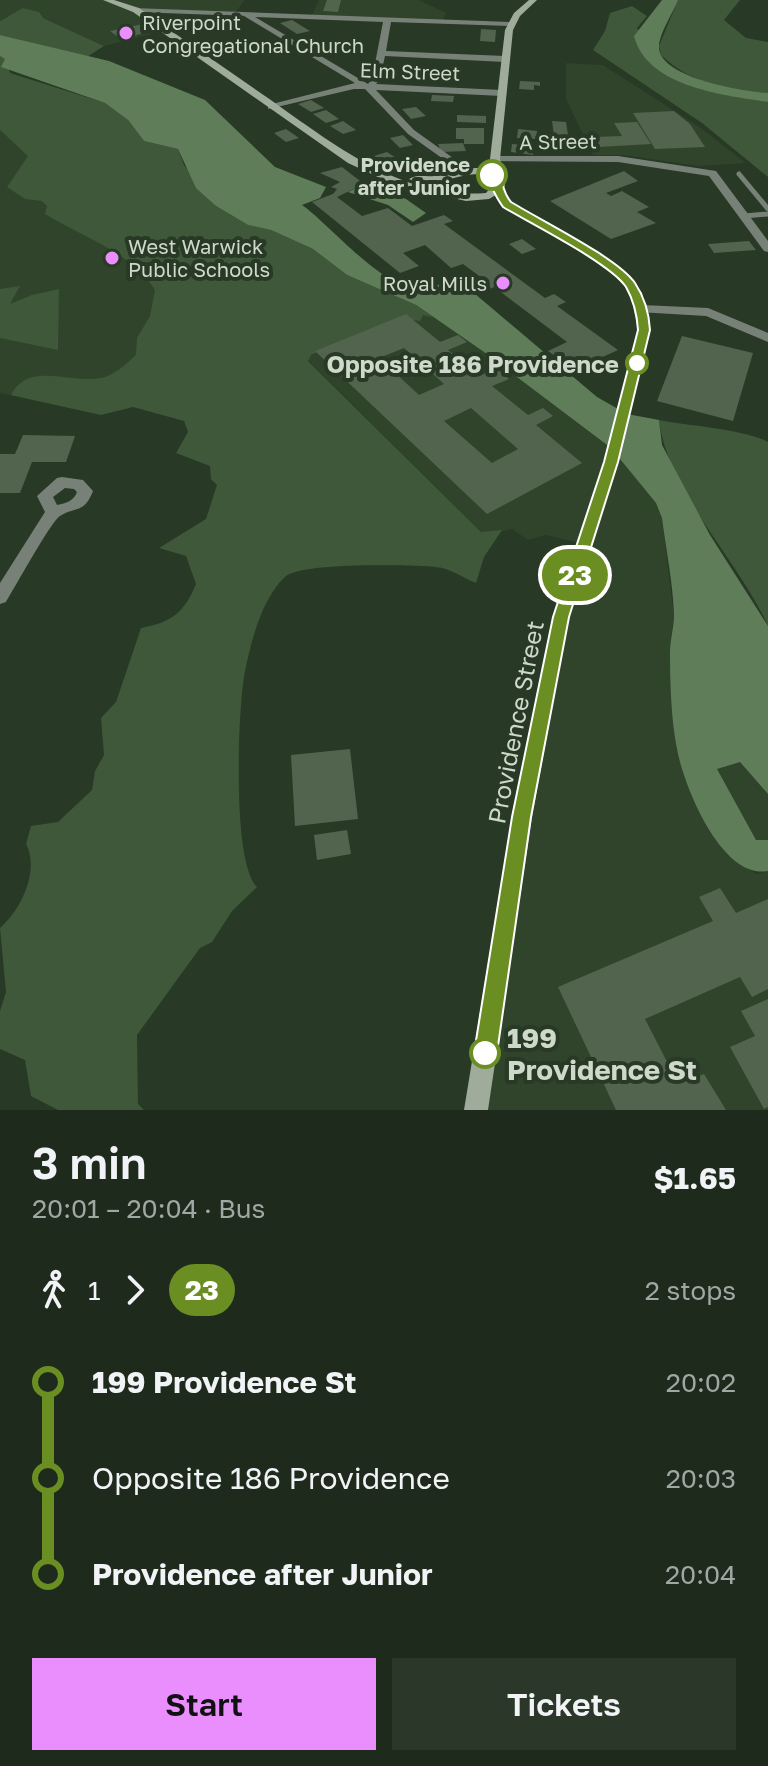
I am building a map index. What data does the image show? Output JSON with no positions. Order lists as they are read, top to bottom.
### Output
{
  "streets": {
    "main road": ["Providence Street"],
    "street": ["Elm Street", "A Street"]
  },
  "places": [
    "Riverpoint Congregational Church",
    "Providence after Junior",
    "West Warwick Public Schools",
    "Royal Mills",
    "Opposite 186 Providence",
    "199 Providence St"
  ],
  "lines": ["bus line 23"],
  "page": {
    "on_map": "23",
    "heading": ["3 min", "20:01 – 20:04 · Bus", "$1.65"],
    "legs": ["1", "23", "2 stops"],
    "list": [
      {
        "name": "199 Providence St",
        "value": "20:02"
      },
      {
        "name": "Opposite 186 Providence",
        "value": "20:03"
      },
      {
        "name": "Providence after Junior",
        "value": "20:04"
      }
    ],
    "buttons": ["Start", "Tickets"]
  }
}
